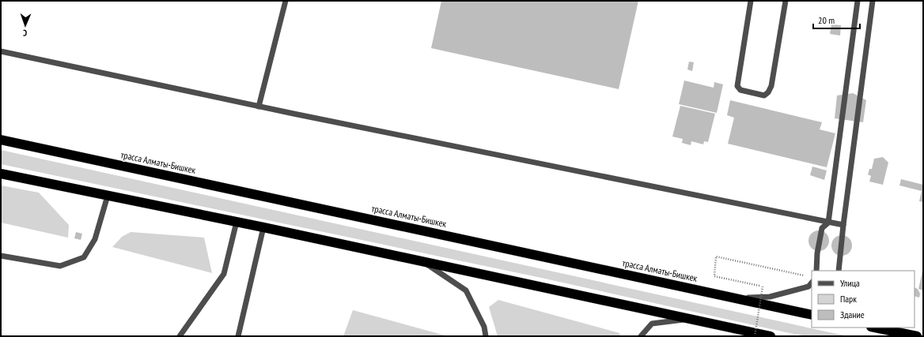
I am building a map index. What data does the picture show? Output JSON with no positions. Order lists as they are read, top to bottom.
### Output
{
  "streets": {
    "highway": ["трасса Алматы-Бишкек"]
  },
  "legend": ["Улица", "Парк", "Здание"],
  "scale_bar": "20 m",
  "north": "bottom"
}
